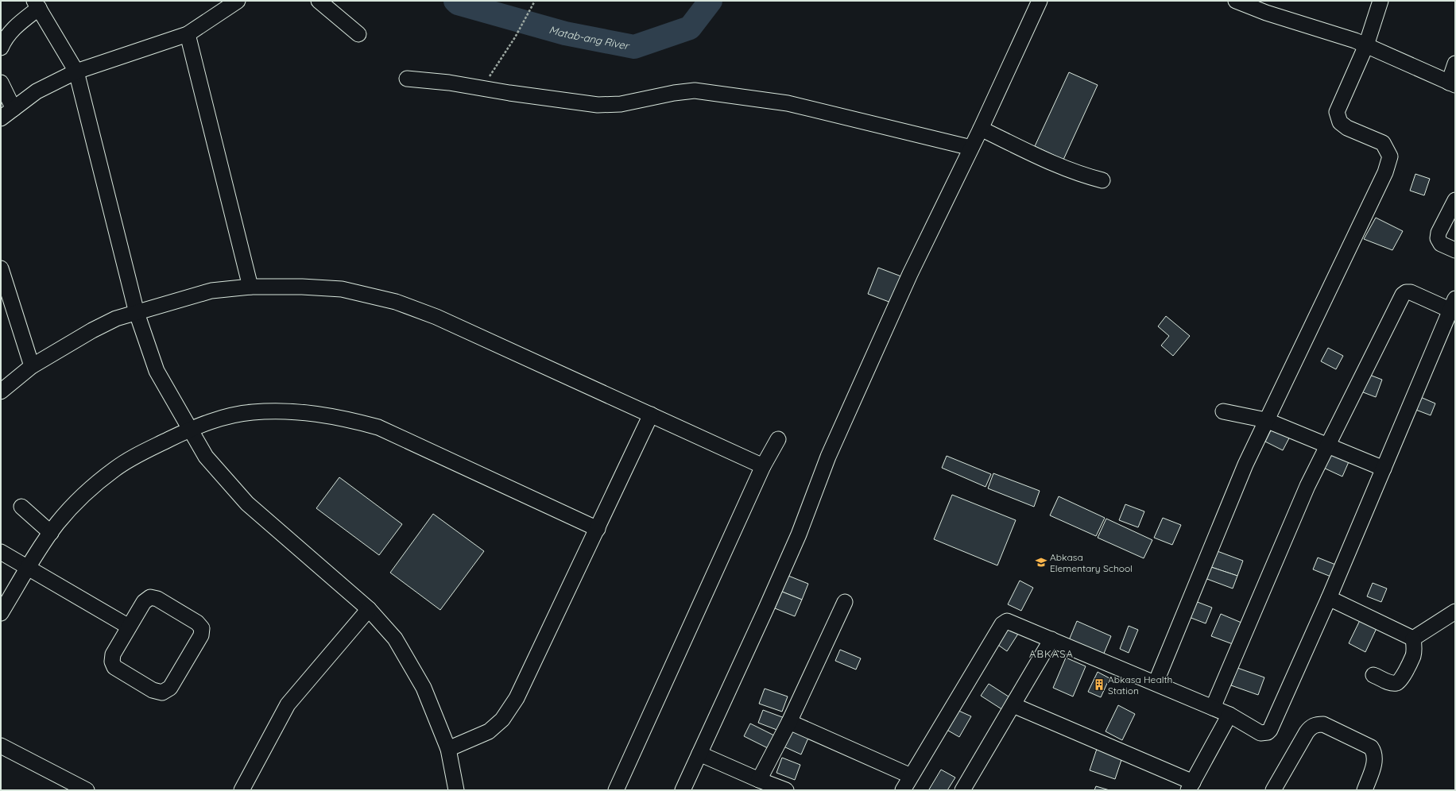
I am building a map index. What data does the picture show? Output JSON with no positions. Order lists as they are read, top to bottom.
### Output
{
  "districts": ["ABKASA"],
  "water": ["Matab-ang River"],
  "places": {
    "school or university": ["Abkasa Elementary School"],
    "building": ["Abkasa Health Station"]
  }
}
